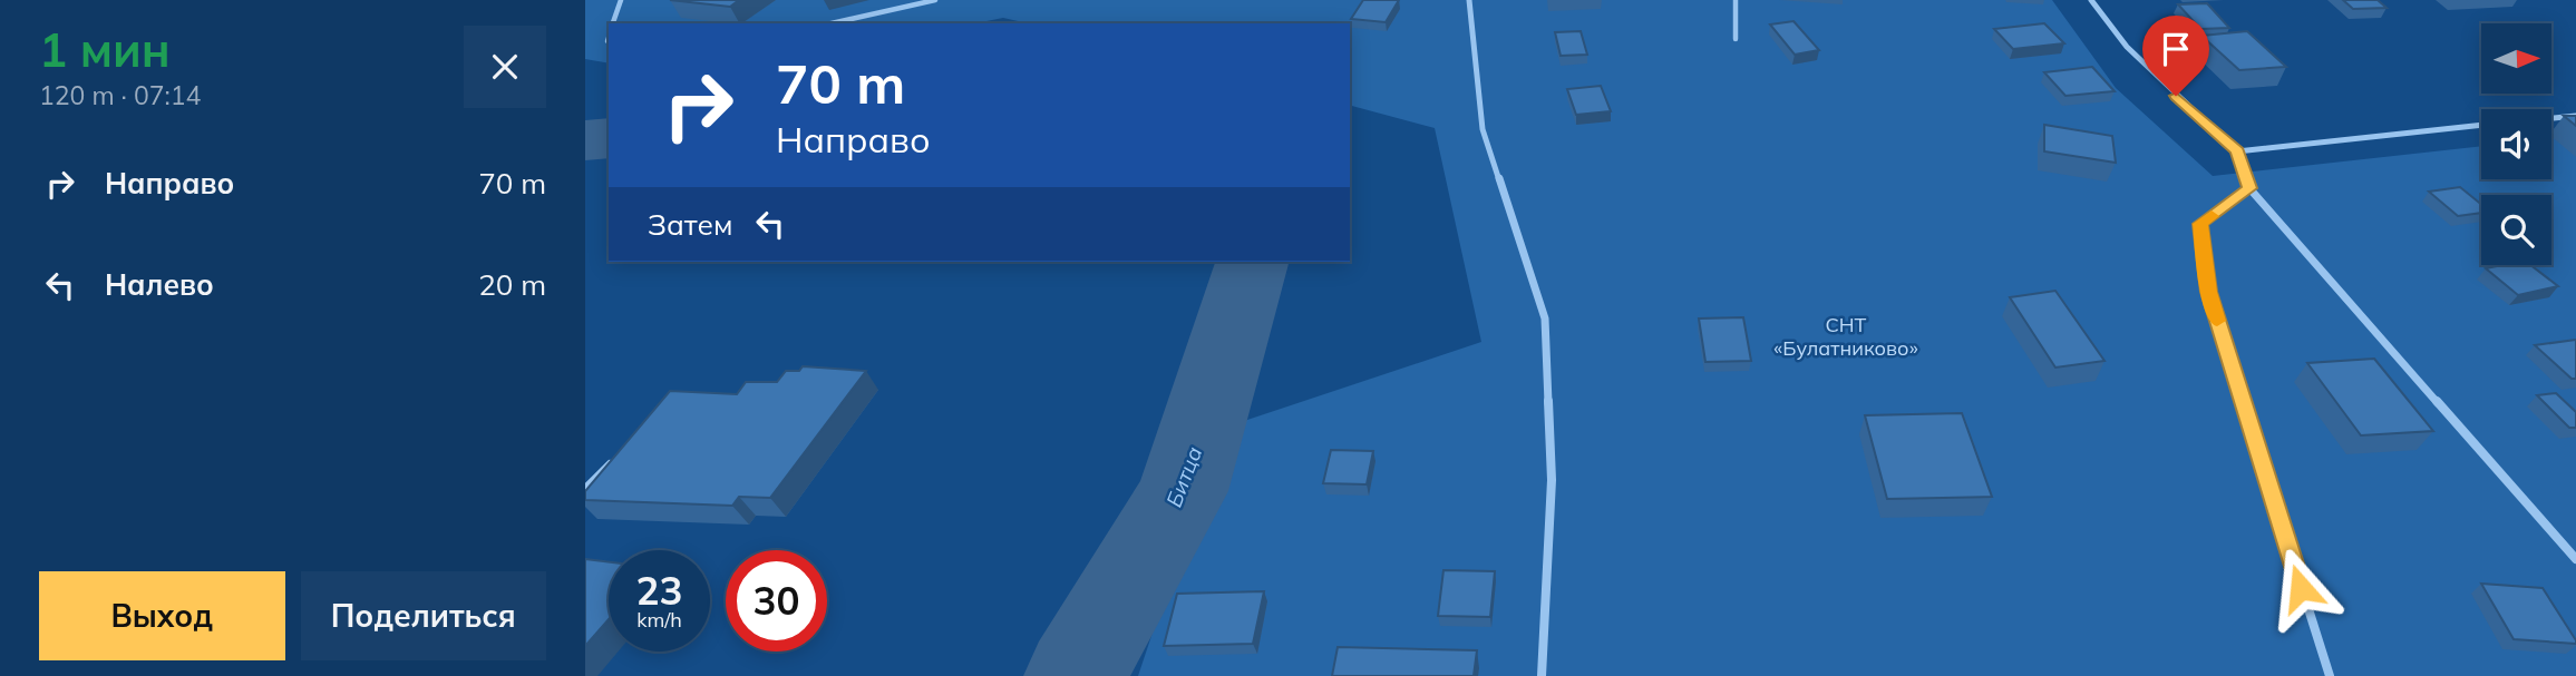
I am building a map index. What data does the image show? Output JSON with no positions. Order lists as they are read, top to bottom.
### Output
{
  "water": ["Битца"],
  "parks": ["СНТ «Булатниково»"],
  "north": "right",
  "page": {
    "heading": ["1 мин", "120 m · 07:14"],
    "turn": ["70 m", "Направо"],
    "list": [
      {
        "name": "Направо",
        "value": "70 m"
      },
      {
        "name": "Налево",
        "value": "20 m"
      }
    ],
    "then": "Затем",
    "speed": "23 km/h",
    "limit": "30",
    "buttons": ["Выход", "Поделиться"]
  }
}
